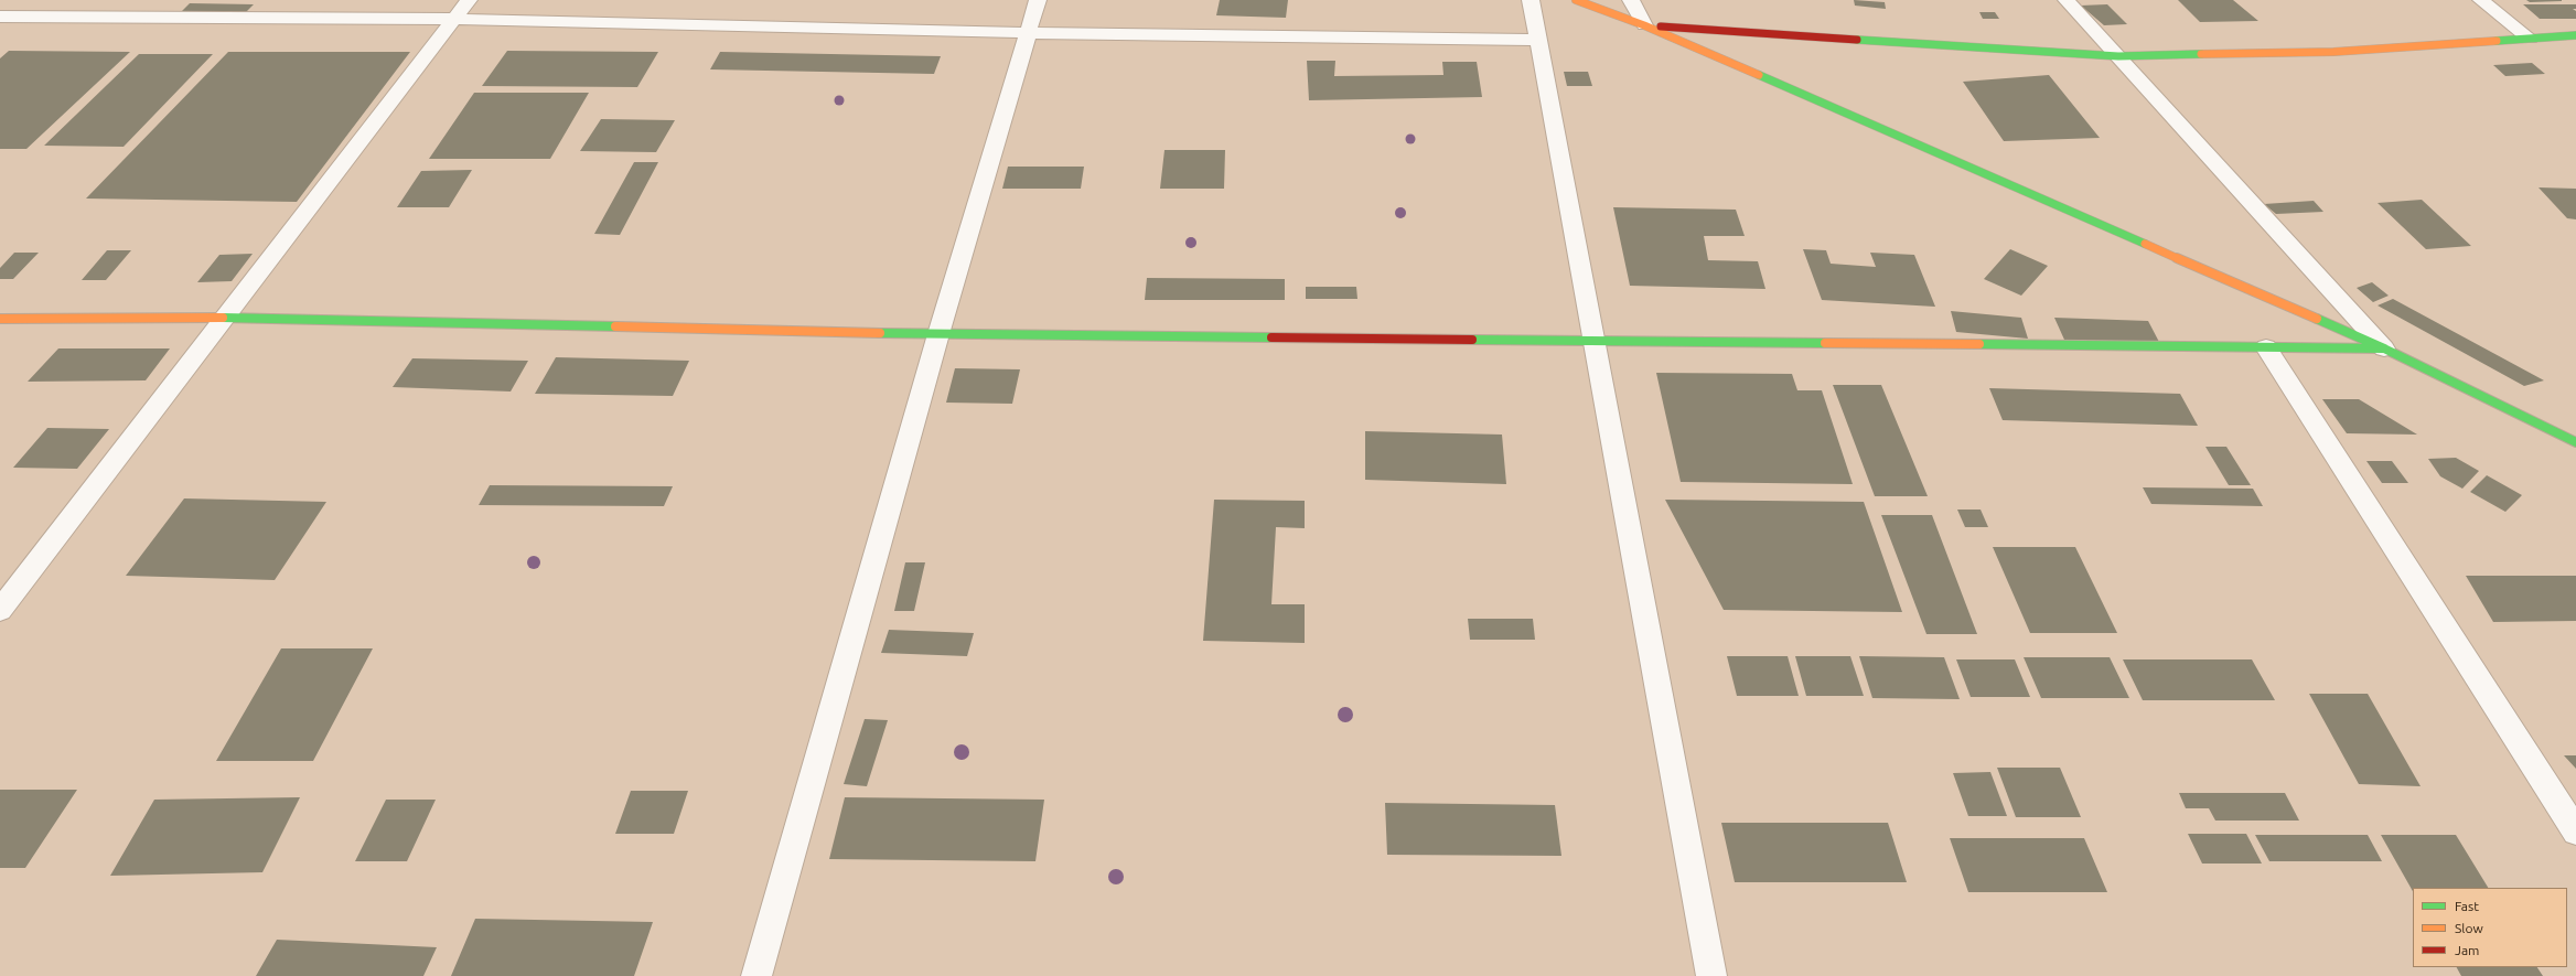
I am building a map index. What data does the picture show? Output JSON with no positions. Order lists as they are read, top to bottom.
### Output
{
  "legend": ["Fast", "Slow", "Jam"]
}
